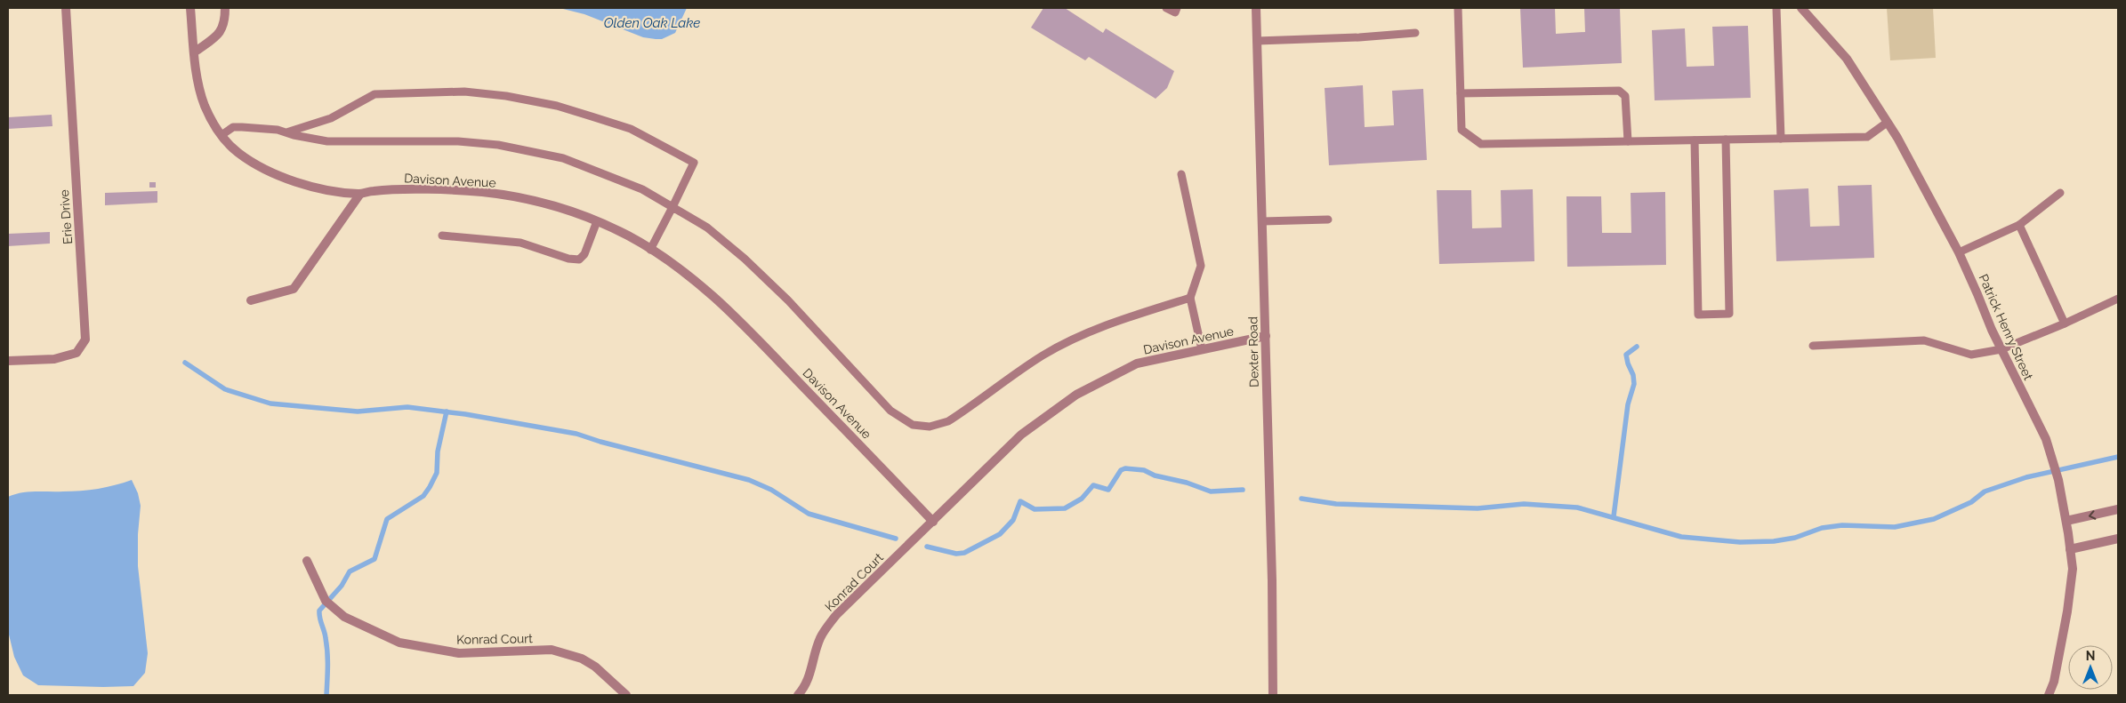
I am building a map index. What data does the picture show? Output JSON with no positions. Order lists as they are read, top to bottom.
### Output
{
  "streets": {
    "street": [
      "Davison Avenue",
      "Erie Drive",
      "Patrick Henry Street",
      "Dexter Road",
      "Konrad Court"
    ]
  },
  "crossings": [
    ["Davison Avenue", "Dexter Road"],
    ["Davison Avenue", "Konrad Court"]
  ],
  "water": ["Olden Oak Lake"],
  "north": "top"
}
